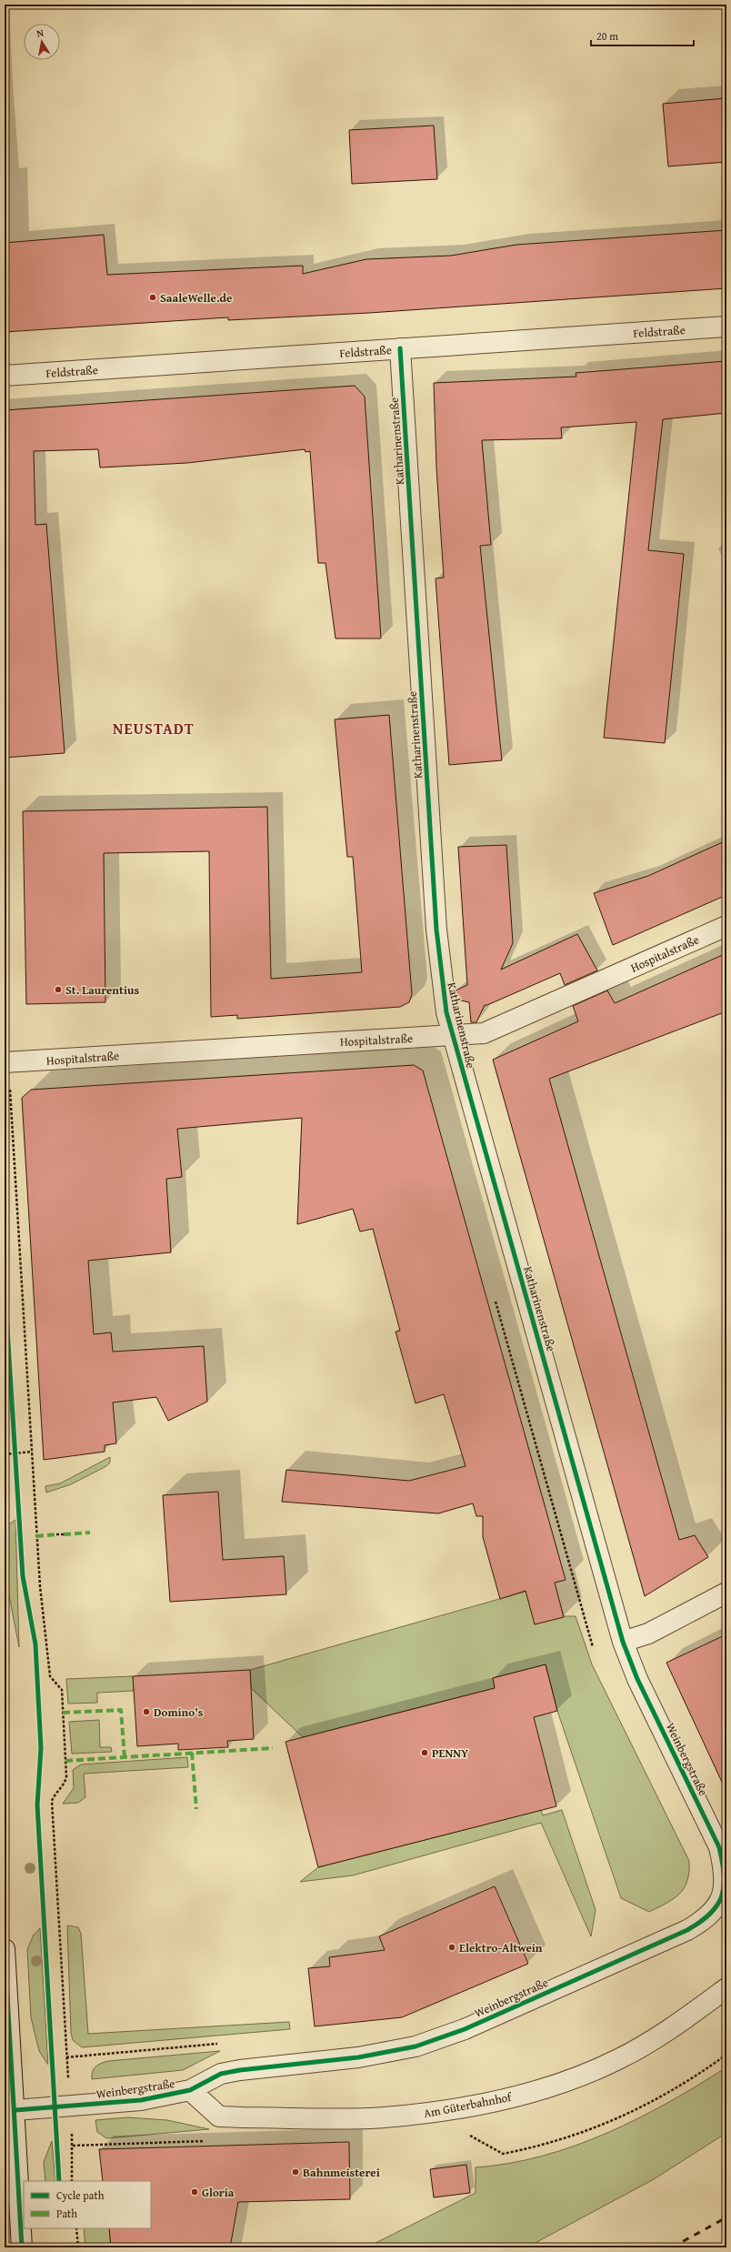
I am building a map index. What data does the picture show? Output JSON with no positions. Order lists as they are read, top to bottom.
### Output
{
  "streets": {
    "street": [
      "Feldstraße",
      "Katharinenstraße",
      "Hospitalstraße",
      "Weinbergstraße",
      "Am Güterbahnhof"
    ]
  },
  "crossings": [
    ["Feldstraße", "Katharinenstraße"],
    ["Katharinenstraße", "Hospitalstraße"],
    ["Katharinenstraße", "Weinbergstraße"],
    ["Weinbergstraße", "Am Güterbahnhof"]
  ],
  "districts": ["NEUSTADT"],
  "places": [
    "SaaleWelle.de",
    "St. Laurentius",
    "Domino's",
    "PENNY",
    "Elektro-Altwein",
    "Bahnmeisterei",
    "Gloria"
  ],
  "legend": ["Cycle path", "Path"],
  "scale_bar": "20 m",
  "north": "top"
}
